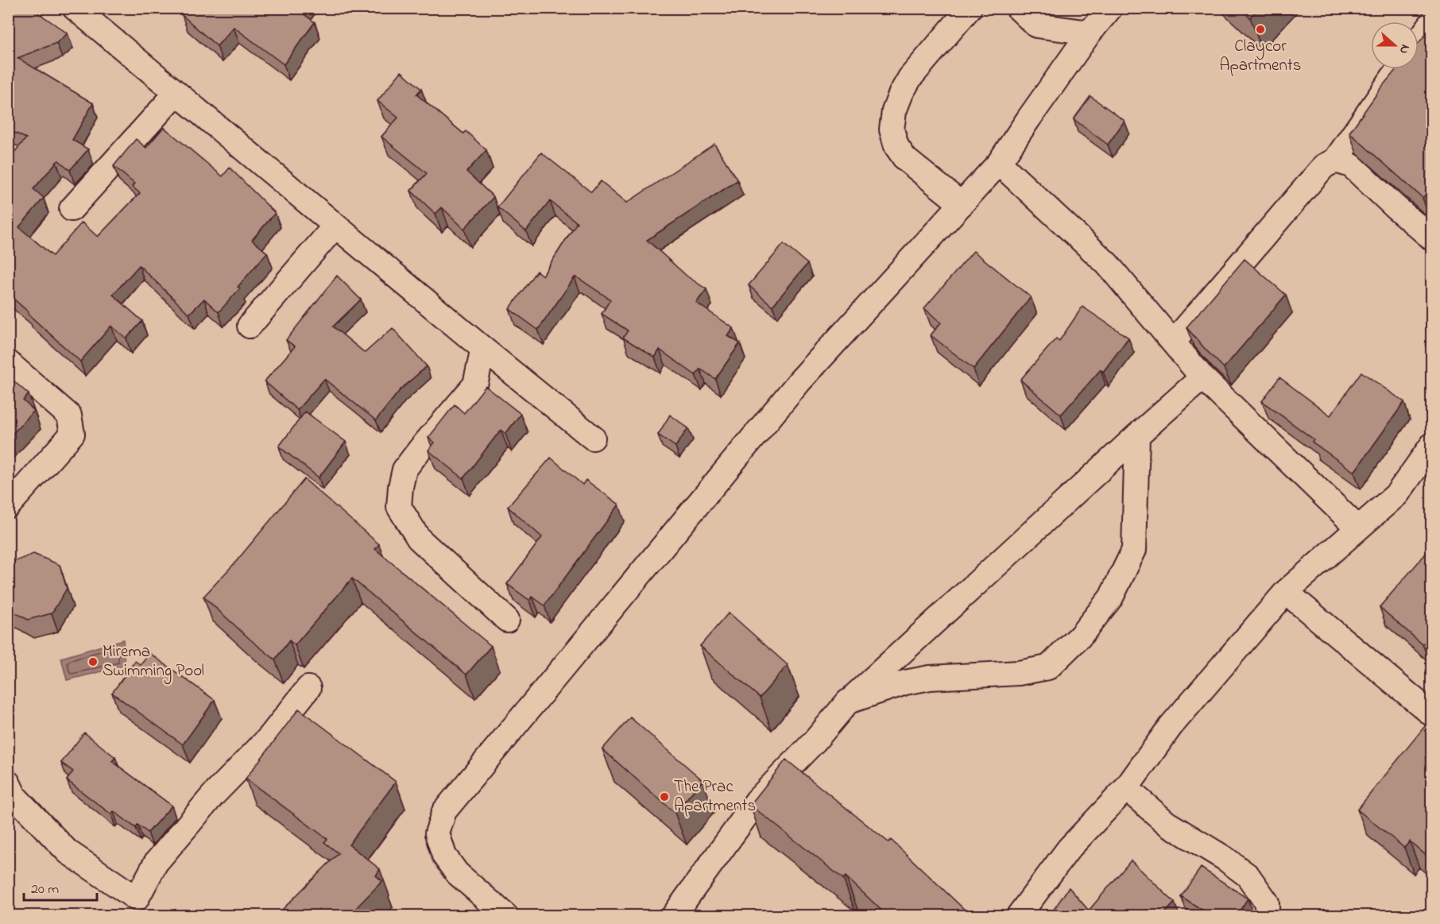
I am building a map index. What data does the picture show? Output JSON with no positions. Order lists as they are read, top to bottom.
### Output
{
  "places": ["Claycor Apartments", "Mirema Swimming Pool", "The Prac Apartments"],
  "scale_bar": "20 m",
  "north": "right"
}
